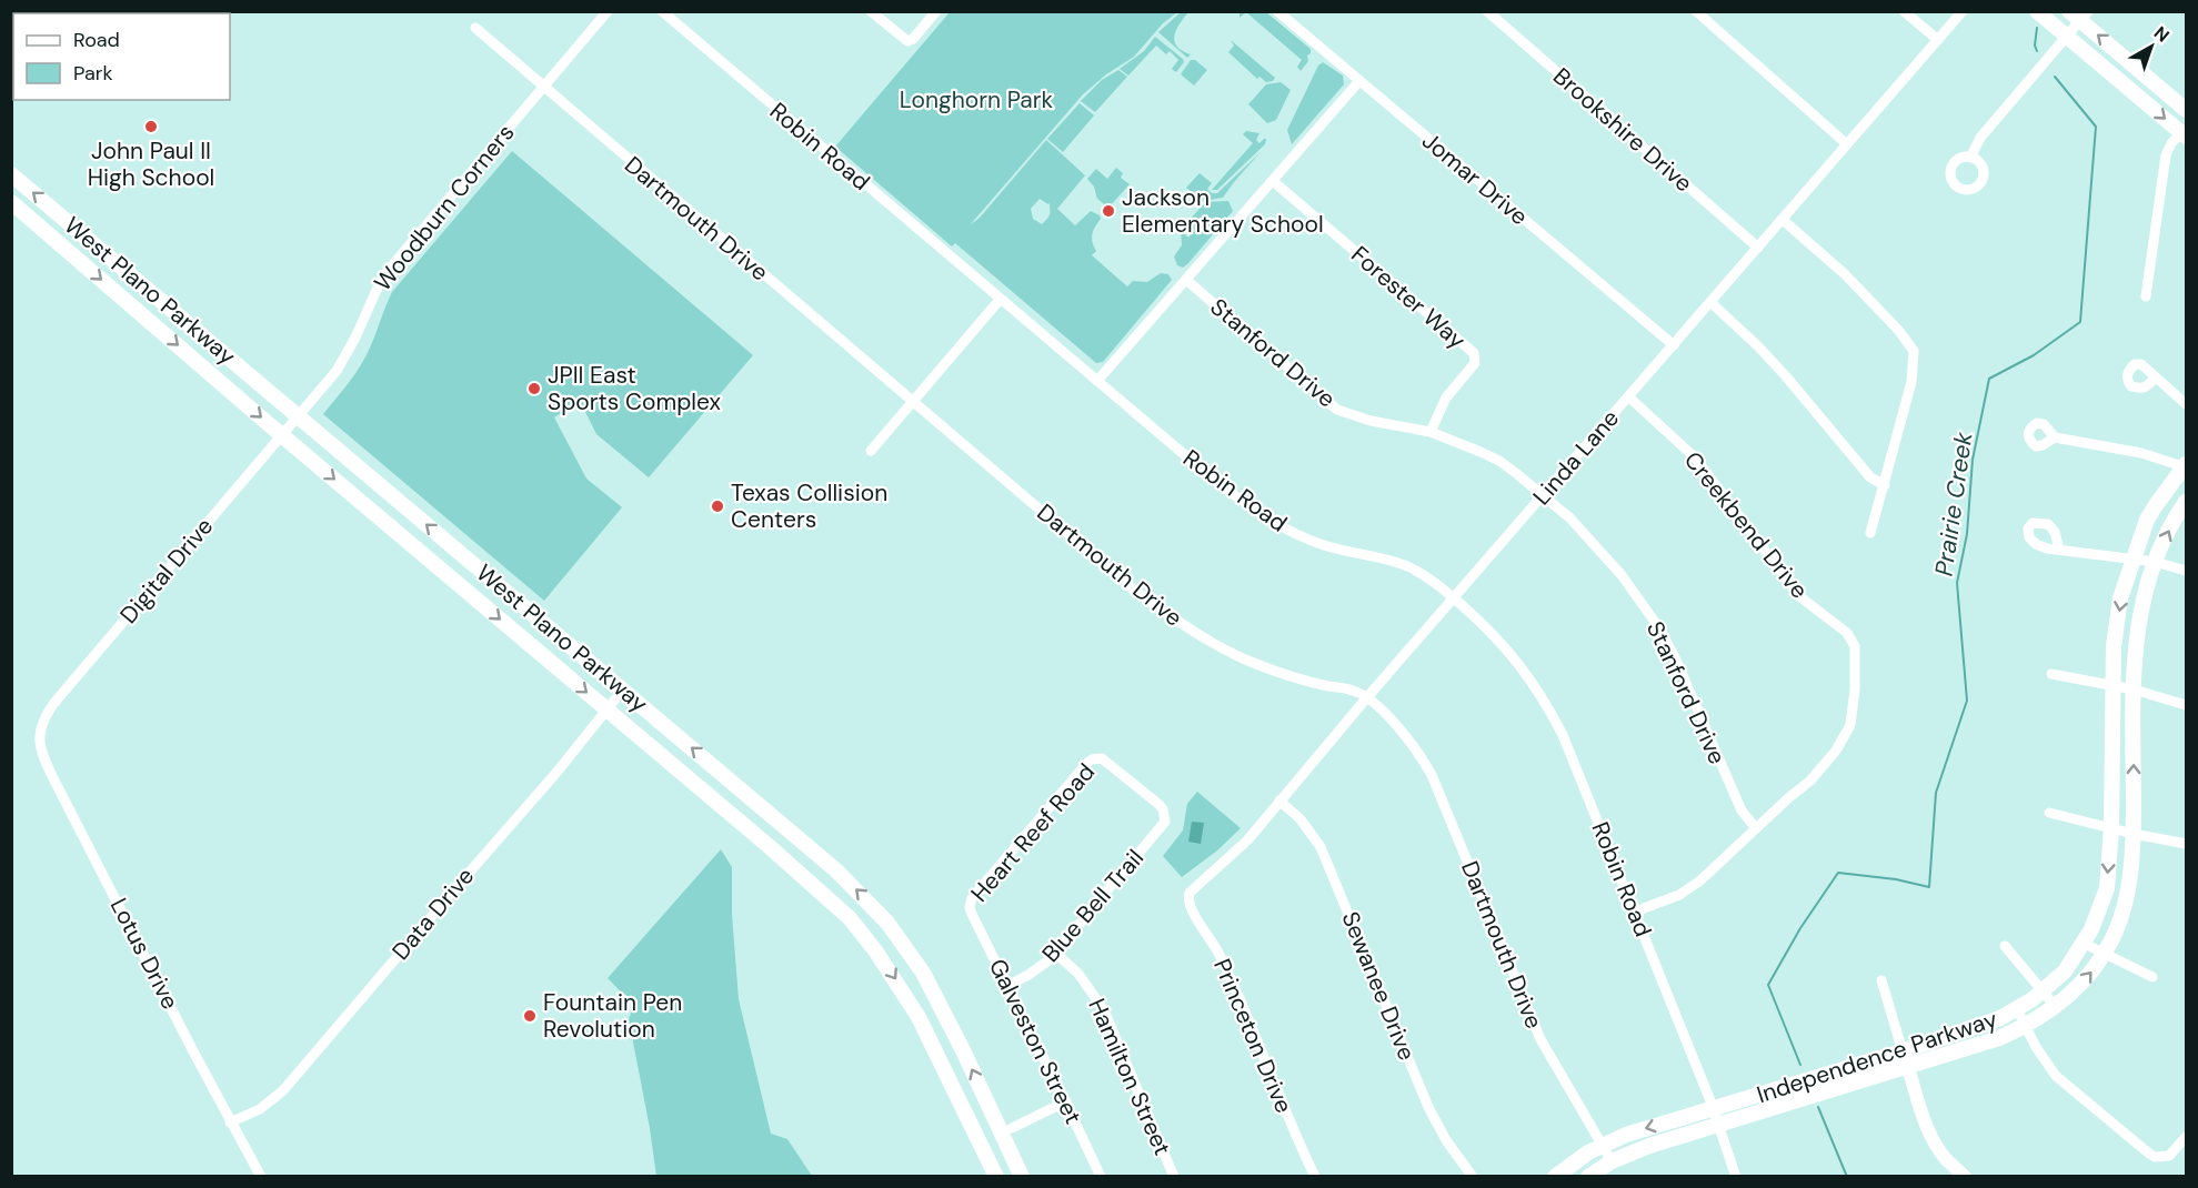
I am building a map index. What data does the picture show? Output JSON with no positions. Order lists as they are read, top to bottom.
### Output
{
  "streets": {
    "main road": ["West Plano Parkway", "Independence Parkway"],
    "street": [
      "Brookshire Drive",
      "Robin Road",
      "Jomar Drive",
      "Woodburn Corners",
      "Dartmouth Drive",
      "Forester Way",
      "Stanford Drive",
      "Linda Lane",
      "Creekbend Drive",
      "Digital Drive",
      "Heart Reef Road",
      "Blue Bell Trail",
      "Data Drive",
      "Lotus Drive",
      "Sewanee Drive",
      "Princeton Drive",
      "Galveston Street",
      "Hamilton Street"
    ]
  },
  "crossings": [
    ["Brookshire Drive", "Linda Lane"],
    ["Robin Road", "Linda Lane"],
    ["Robin Road", "Creekbend Drive"],
    ["Robin Road", "Independence Parkway"],
    ["Jomar Drive", "Linda Lane"],
    ["Woodburn Corners", "Dartmouth Drive"],
    ["Woodburn Corners", "West Plano Parkway"],
    ["Woodburn Corners", "Digital Drive"],
    ["Dartmouth Drive", "Linda Lane"],
    ["Dartmouth Drive", "Independence Parkway"],
    ["West Plano Parkway", "Digital Drive"],
    ["West Plano Parkway", "Data Drive"],
    ["Forester Way", "Stanford Drive"],
    ["Stanford Drive", "Linda Lane"],
    ["Stanford Drive", "Creekbend Drive"],
    ["Linda Lane", "Creekbend Drive"],
    ["Linda Lane", "Sewanee Drive"],
    ["Linda Lane", "Princeton Drive"],
    ["Digital Drive", "Lotus Drive"],
    ["Heart Reef Road", "Blue Bell Trail"],
    ["Heart Reef Road", "Galveston Street"],
    ["Blue Bell Trail", "Galveston Street"],
    ["Blue Bell Trail", "Hamilton Street"],
    ["Data Drive", "Lotus Drive"]
  ],
  "water": ["Prairie Creek"],
  "parks": ["Longhorn Park"],
  "places": [
    "John Paul II High School",
    "Jackson Elementary School",
    "JPII East Sports Complex",
    "Texas Collision Centers",
    "Fountain Pen Revolution"
  ],
  "legend": ["Road", "Park"],
  "north": "top right"
}
